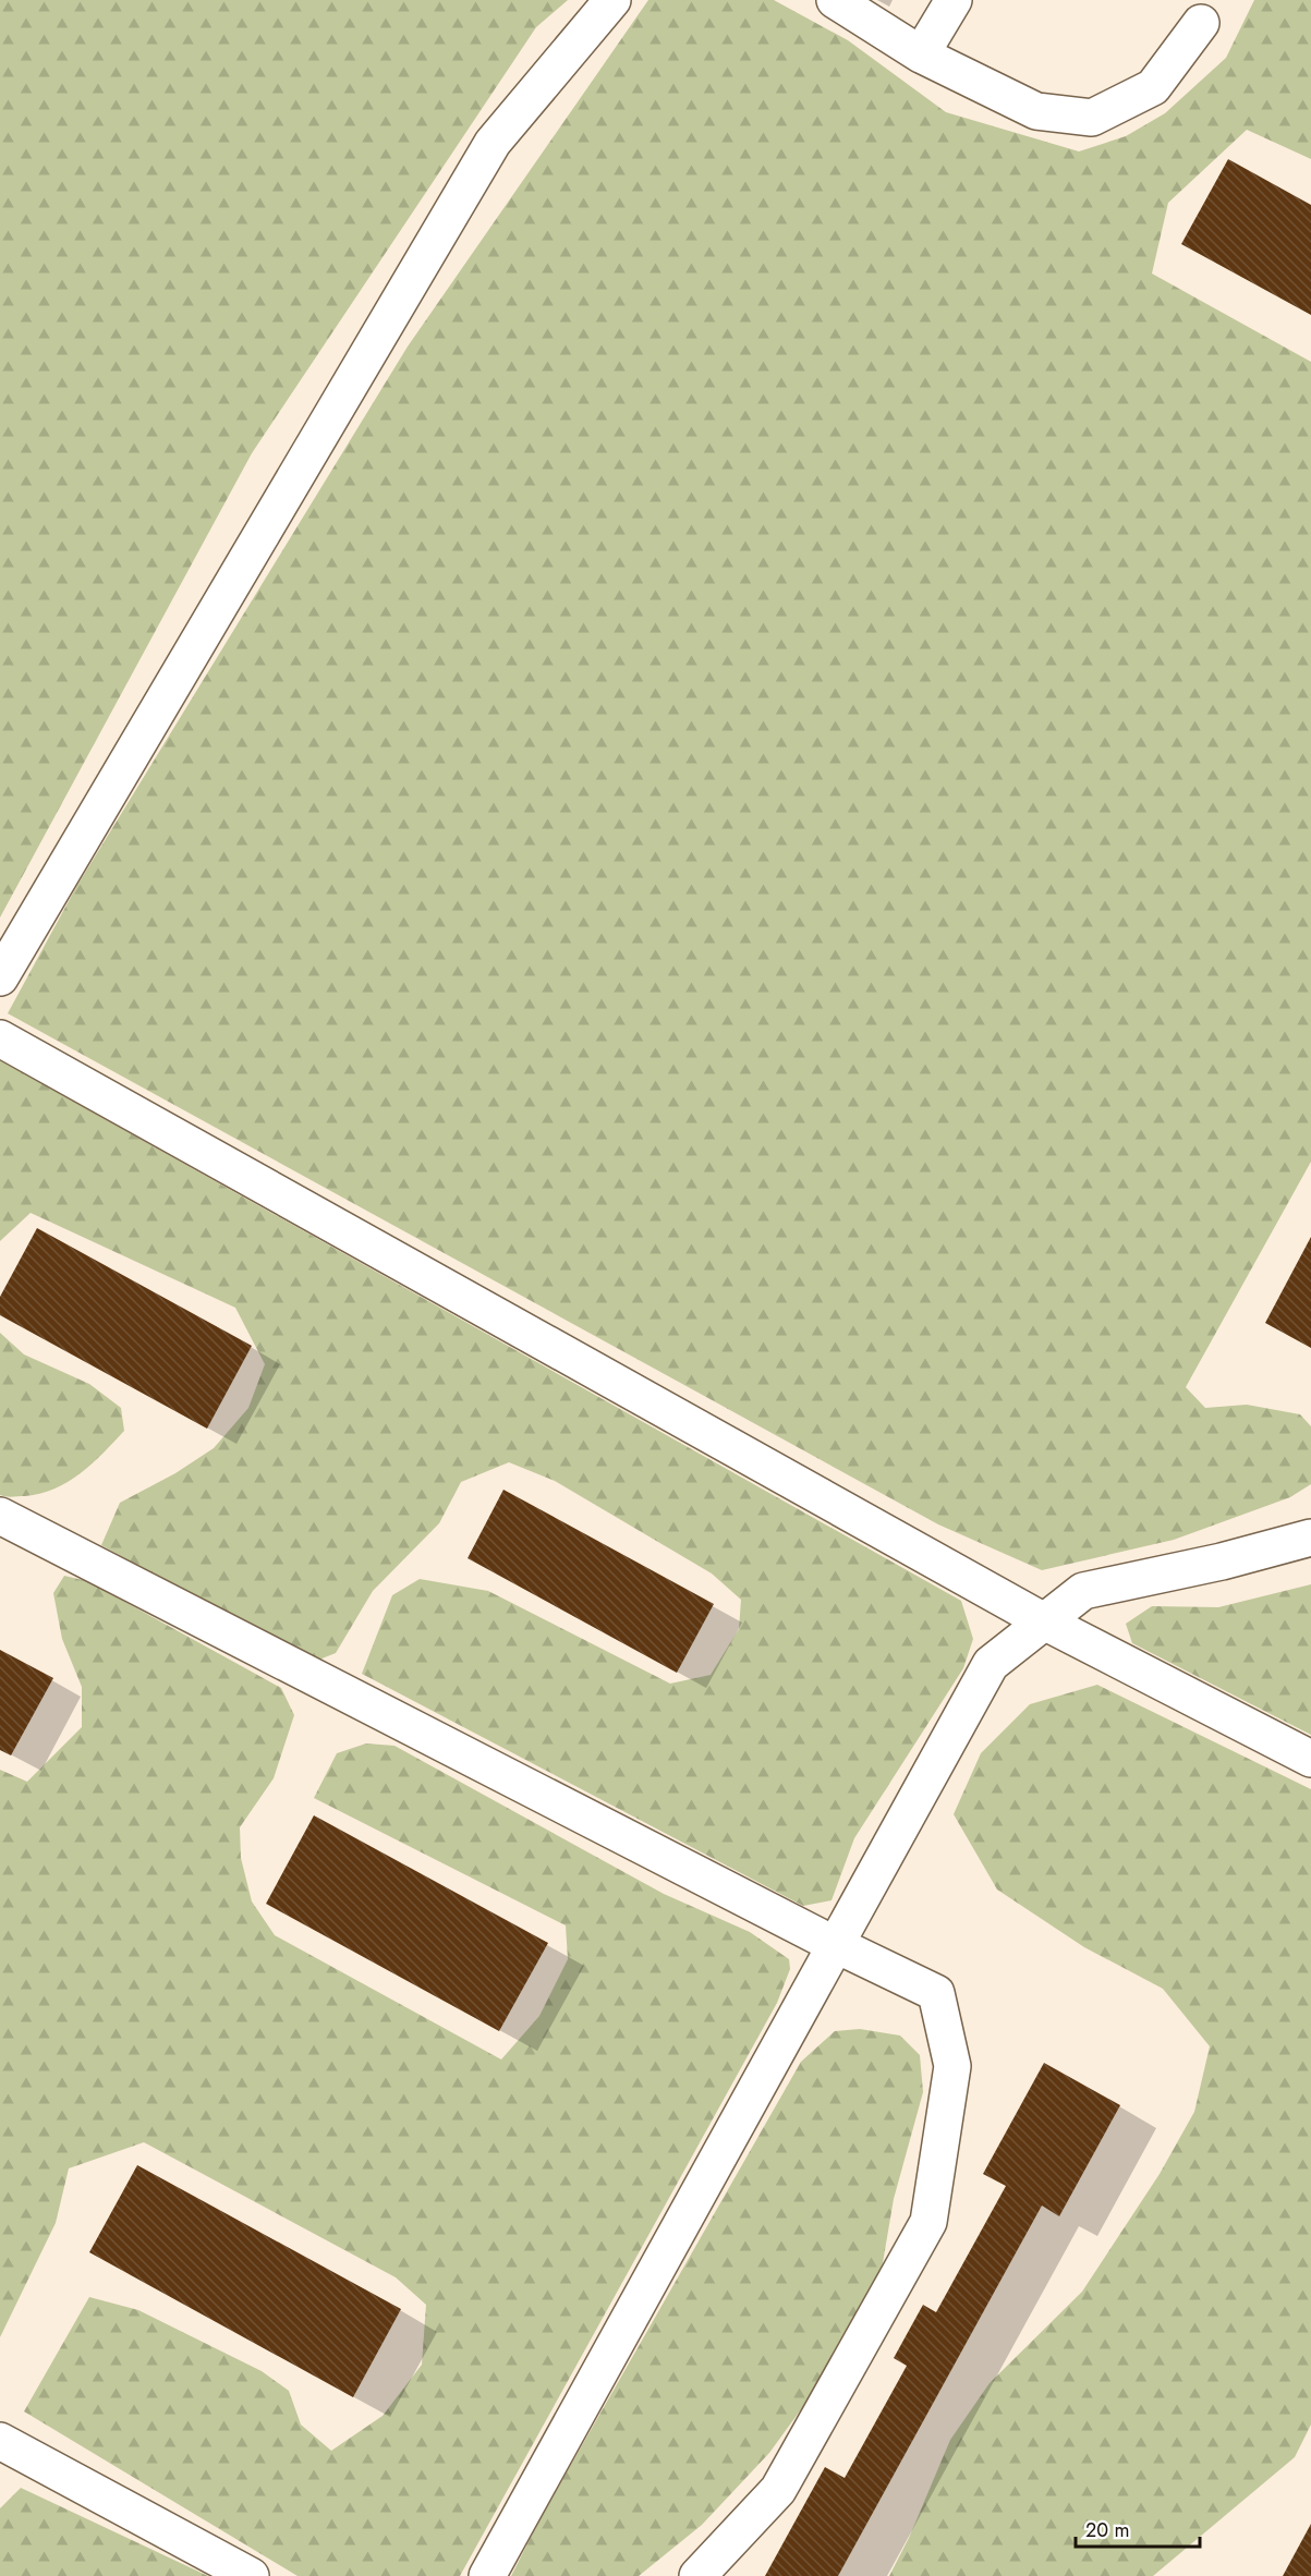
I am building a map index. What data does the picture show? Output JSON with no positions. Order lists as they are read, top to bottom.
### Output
{
  "scale_bar": "20 m"
}
